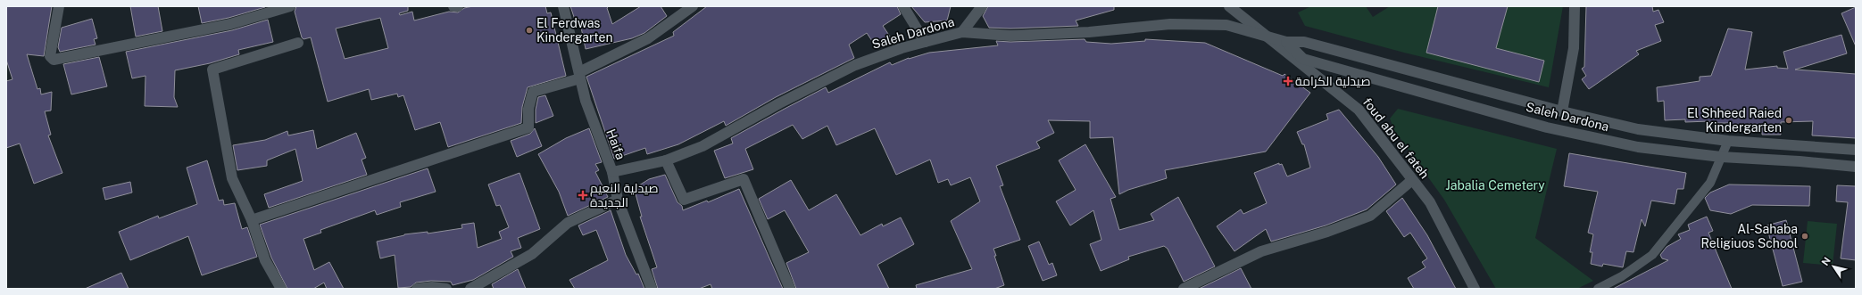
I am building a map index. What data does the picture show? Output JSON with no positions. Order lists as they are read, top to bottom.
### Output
{
  "streets": {
    "street": ["Saleh Dardona", "foud abu el fateh", "Haifa"]
  },
  "crossings": [
    ["Saleh Dardona", "foud abu el fateh"],
    ["Saleh Dardona", "Haifa"]
  ],
  "parks": ["Jabalia Cemetery"],
  "places": {
    "other": ["El Ferdwas Kindergarten", "El Shheed Raied Kindergarten", "Al-Sahaba Religiuos School"],
    "health": ["ِِصيدلية الكرامة", "صيدلية النعيم الجديدة"]
  },
  "north": "top left"
}
